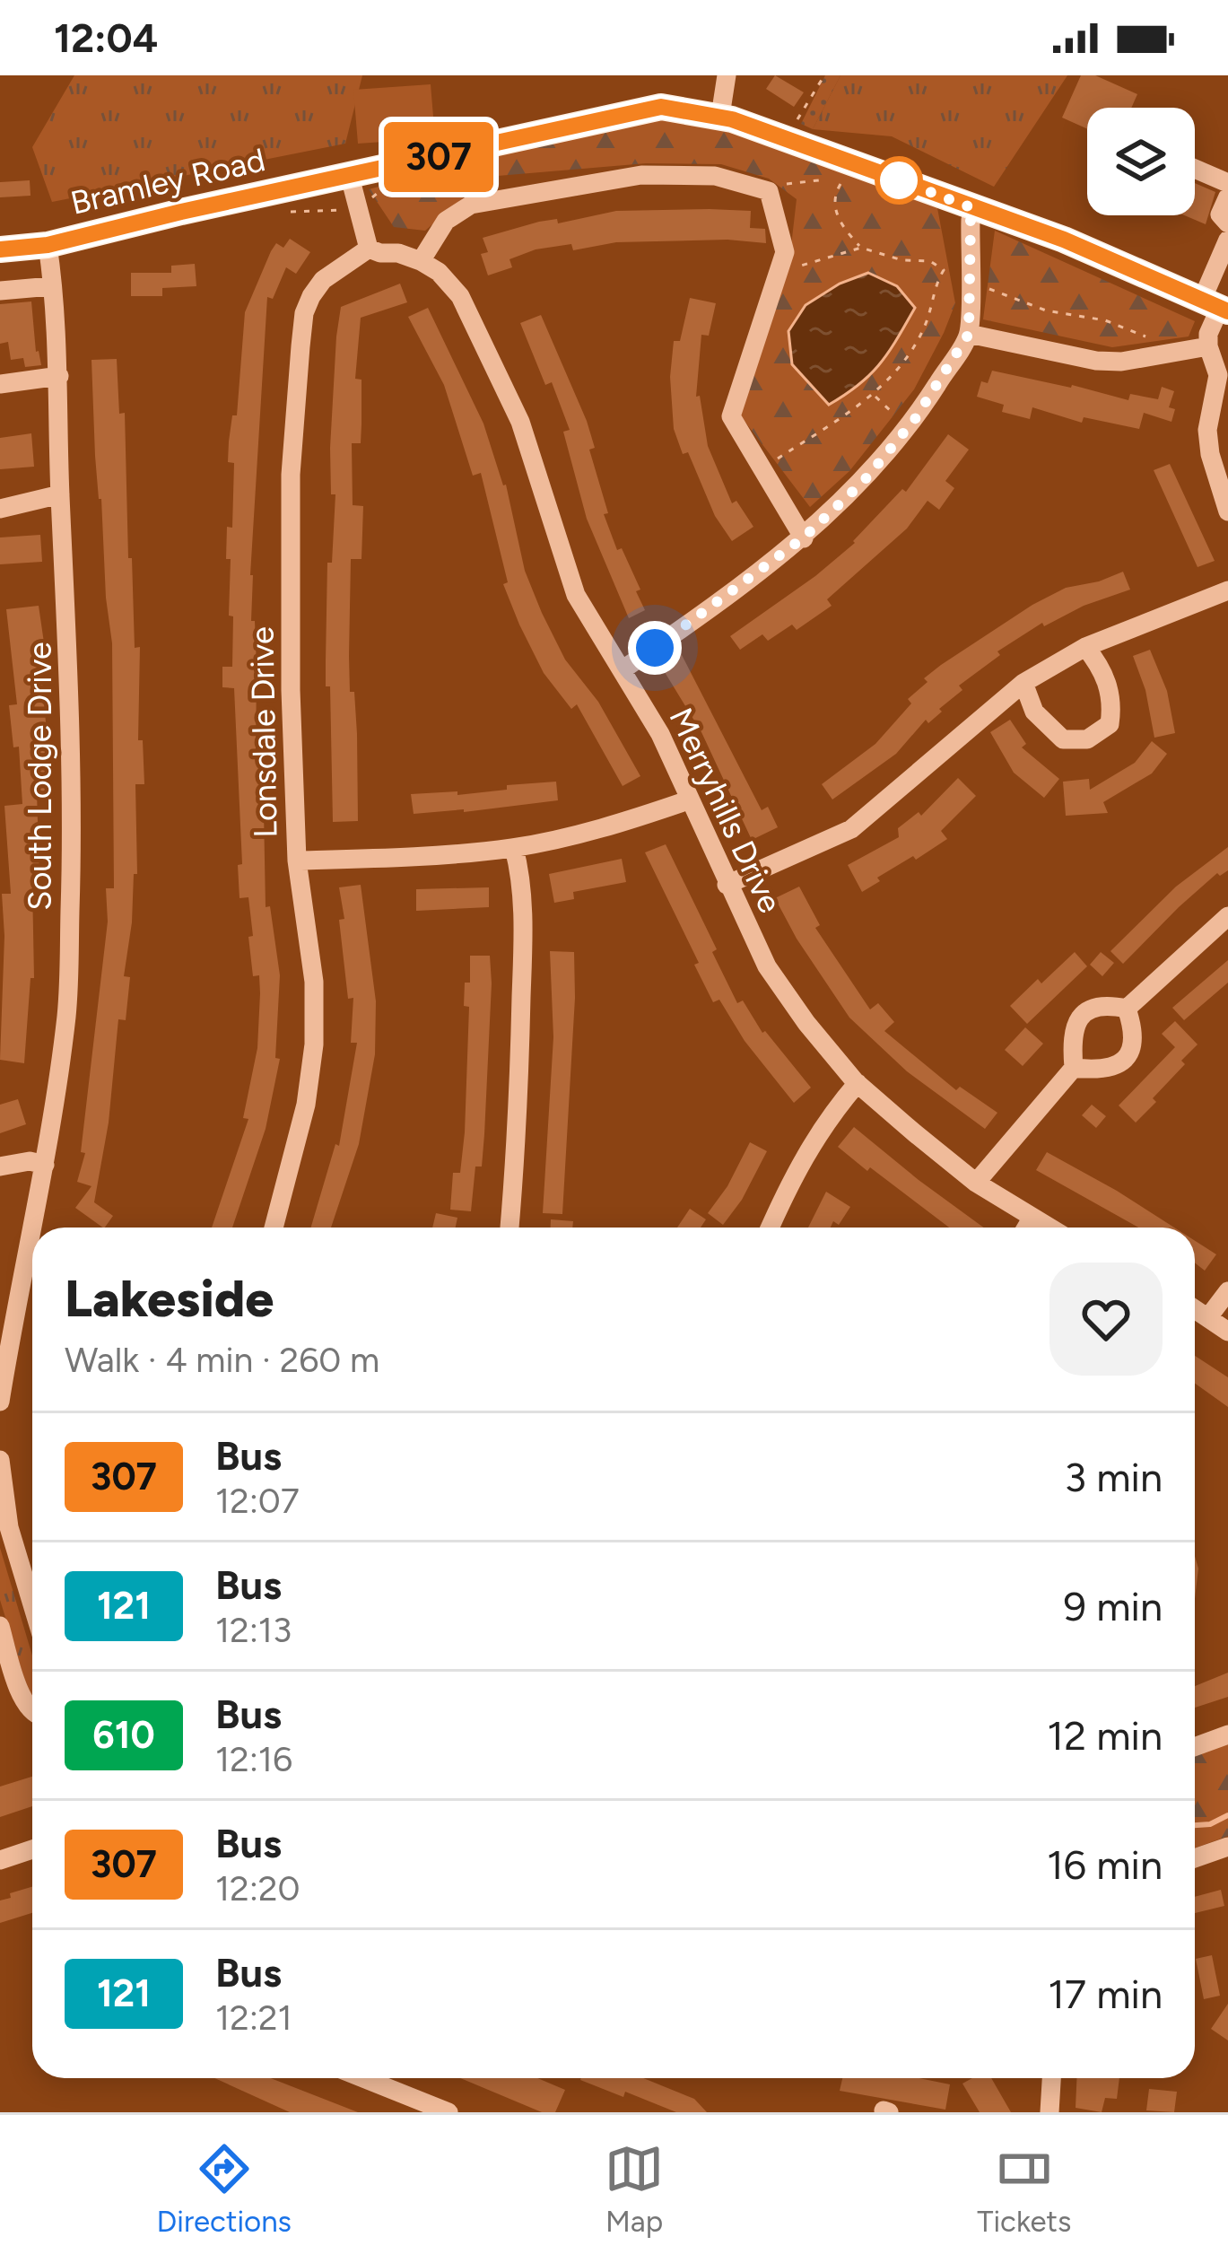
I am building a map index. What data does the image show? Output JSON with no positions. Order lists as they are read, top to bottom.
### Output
{
  "streets": {
    "main road": ["Bramley Road"],
    "street": ["Lonsdale Drive", "South Lodge Drive", "Merryhills Drive"]
  },
  "crossings": [
    ["Bramley Road", "South Lodge Drive"],
    ["Lonsdale Drive", "Merryhills Drive"]
  ],
  "lines": ["bus line 307"],
  "page": {
    "status": "12:04",
    "on_map": "307",
    "heading": ["Lakeside", "Walk · 4 min · 260 m"],
    "list": [
      {
        "mark": "307",
        "name": "Bus",
        "note": "12:07",
        "value": "3 min"
      },
      {
        "mark": "121",
        "name": "Bus",
        "note": "12:13",
        "value": "9 min"
      },
      {
        "mark": "610",
        "name": "Bus",
        "note": "12:16",
        "value": "12 min"
      },
      {
        "mark": "307",
        "name": "Bus",
        "note": "12:20",
        "value": "16 min"
      },
      {
        "mark": "121",
        "name": "Bus",
        "note": "12:21",
        "value": "17 min"
      }
    ],
    "tabs": ["Directions", "Map", "Tickets"]
  }
}
